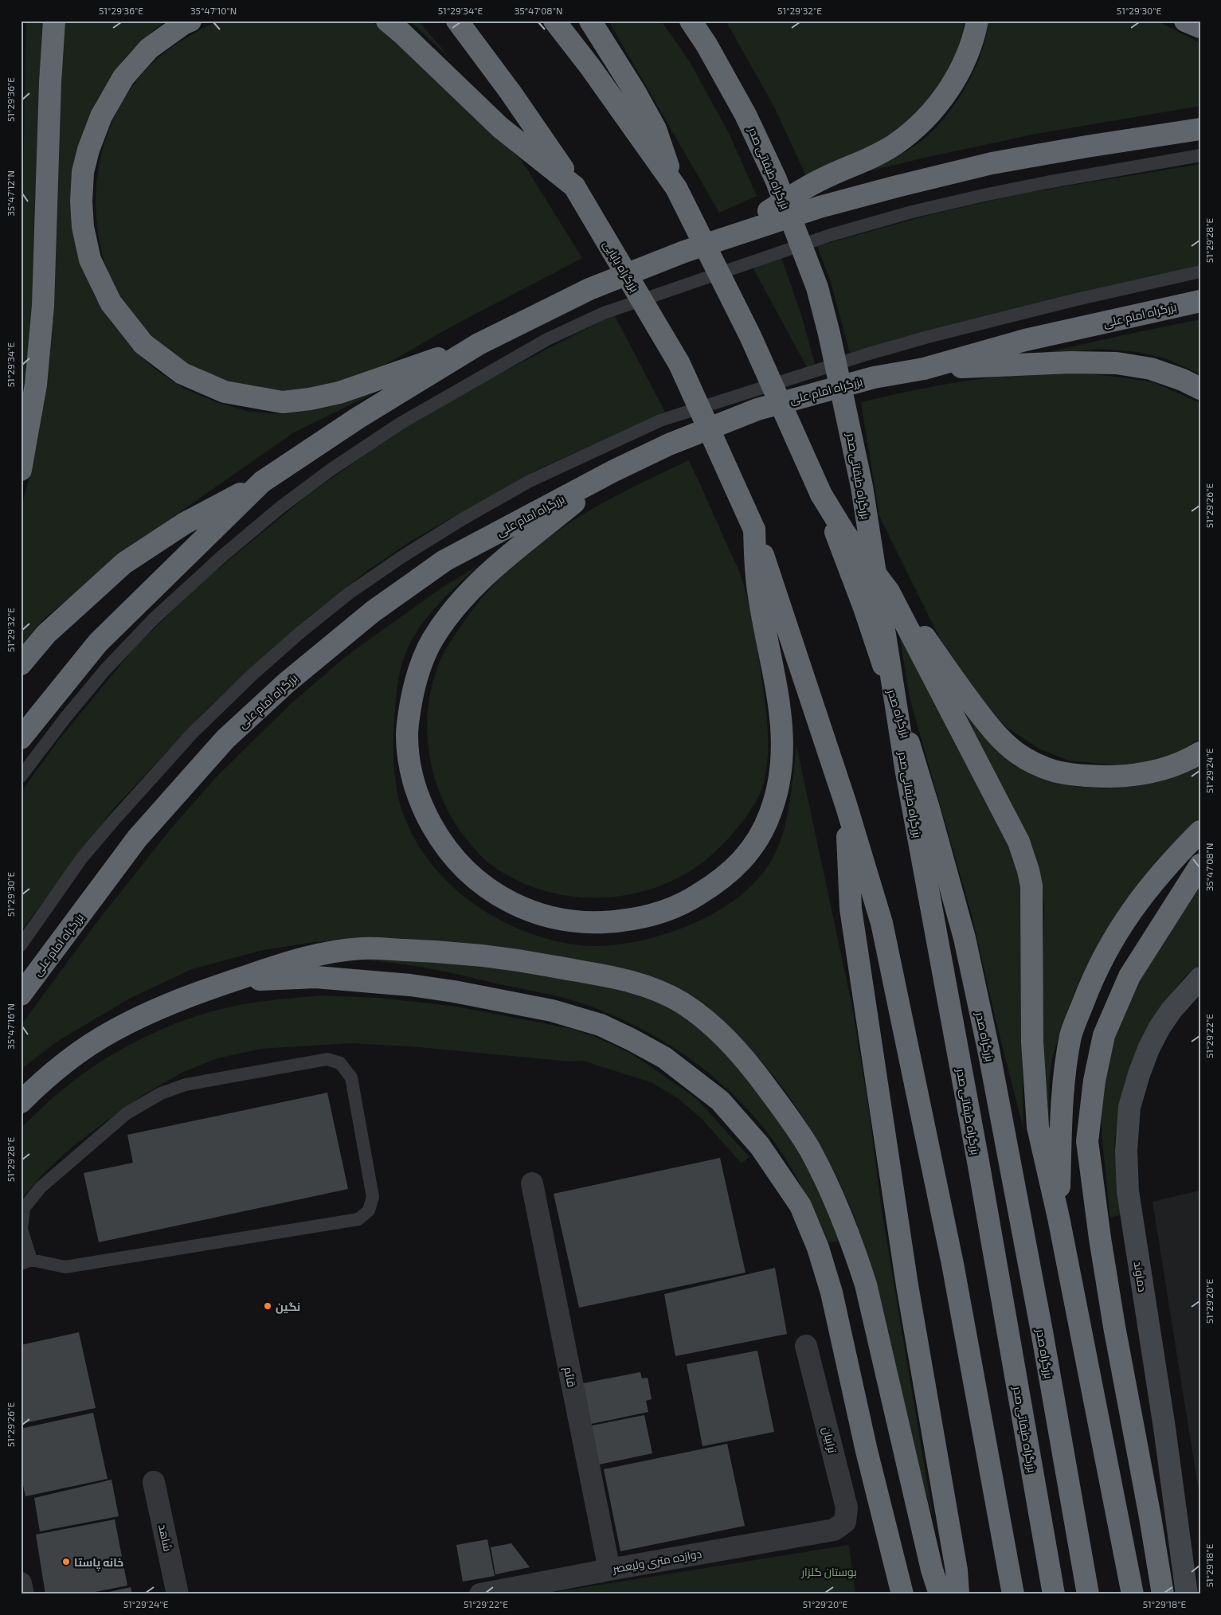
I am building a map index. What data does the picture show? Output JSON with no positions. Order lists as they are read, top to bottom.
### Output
{
  "streets": {
    "highway": [
      "بزرگراه طبقاتی صدر",
      "بزرگراه بابایی",
      "بزرگراه امام علی",
      "بزرگراه صدر"
    ],
    "main road": ["دماوند"],
    "street": [
      "قائم",
      "ترابیان",
      "شاهد",
      "دوازده متری ولیعصر"
    ]
  },
  "crossings": [
    ["قائم", "دوازده متری ولیعصر"],
    ["ترابیان", "دوازده متری ولیعصر"]
  ],
  "parks": ["بوستان گلزار"],
  "places": ["نگین", "خانه پاستا"],
  "coordinates": [
    "51°29'36\"E",
    "35°47'10\"N",
    "51°29'34\"E",
    "35°47'08\"N",
    "51°29'32\"E",
    "51°29'30\"E",
    "35°47'12\"N",
    "51°29'28\"E",
    "51°29'26\"E",
    "51°29'24\"E",
    "35°47'16\"N",
    "51°29'22\"E",
    "51°29'20\"E",
    "51°29'18\"E"
  ]
}
